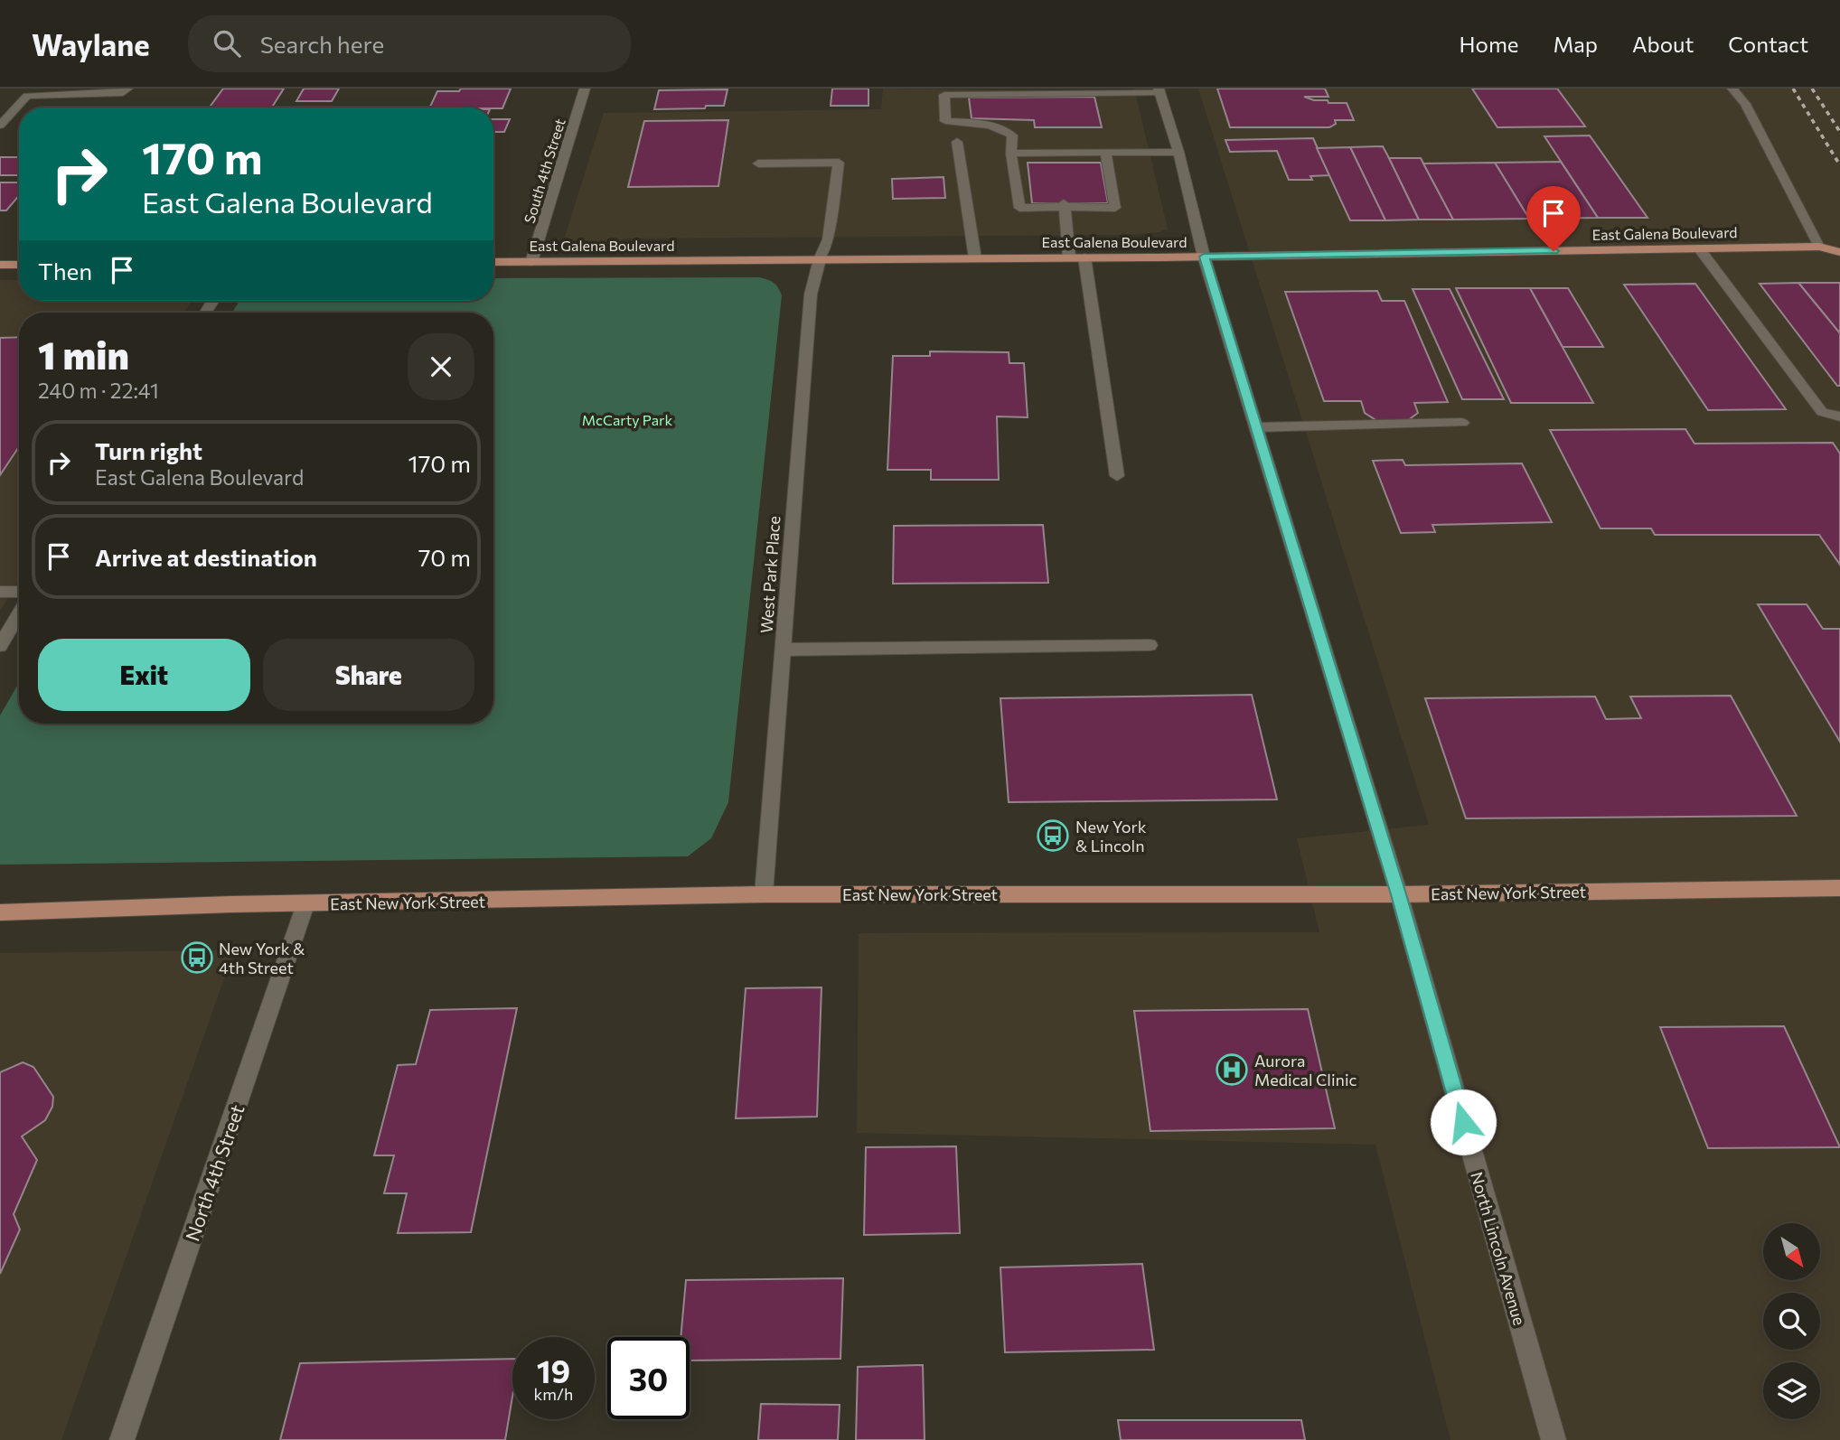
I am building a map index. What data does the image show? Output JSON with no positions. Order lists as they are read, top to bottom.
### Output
{
  "streets": {
    "main road": ["East Galena Boulevard", "East New York Street"],
    "street": [
      "South 4th Street",
      "West Park Place",
      "North 4th Street",
      "North Lincoln Avenue"
    ]
  },
  "crossings": [
    ["South 4th Street", "East Galena Boulevard"],
    ["East Galena Boulevard", "West Park Place"],
    ["East Galena Boulevard", "North Lincoln Avenue"],
    ["West Park Place", "East New York Street"],
    ["East New York Street", "North 4th Street"],
    ["East New York Street", "North Lincoln Avenue"]
  ],
  "parks": ["McCarty Park"],
  "places": {
    "bus stop": ["New York & Lincoln", "New York & 4th Street"],
    "hospital": ["Aurora Medical Clinic"]
  },
  "north": "bottom right",
  "page": {
    "header": "Waylane",
    "search": "Search here",
    "nav": [
      "Home",
      "Map",
      "About",
      "Contact"
    ],
    "turn": ["170 m", "East Galena Boulevard"],
    "then": "Then",
    "heading": ["1 min", "240 m · 22:41"],
    "list": [
      {
        "name": "Turn right",
        "note": "East Galena Boulevard",
        "value": "170 m"
      },
      {
        "name": "Arrive at destination",
        "value": "70 m"
      }
    ],
    "buttons": ["Exit", "Share"],
    "speed": "19 km/h",
    "limit": "30"
  }
}
